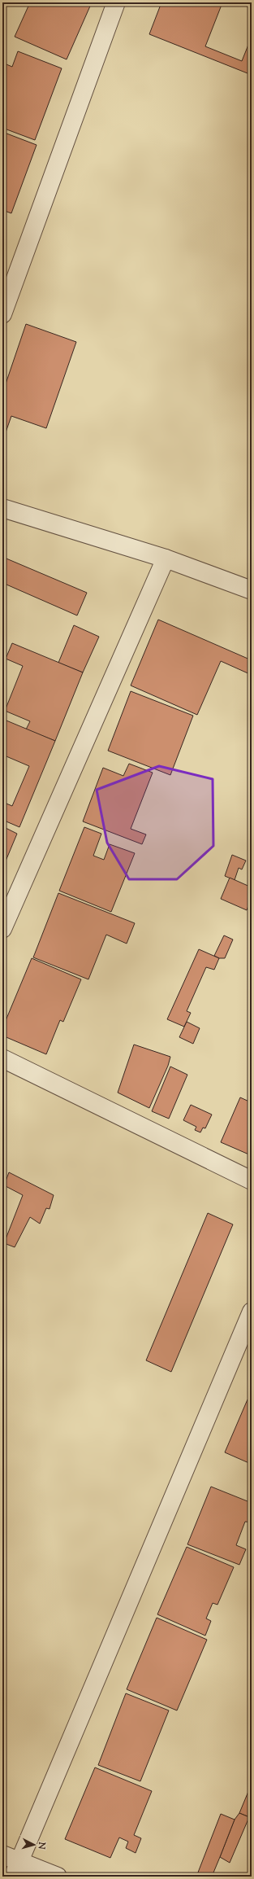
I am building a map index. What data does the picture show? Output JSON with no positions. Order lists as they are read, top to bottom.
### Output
{
  "north": "right"
}
